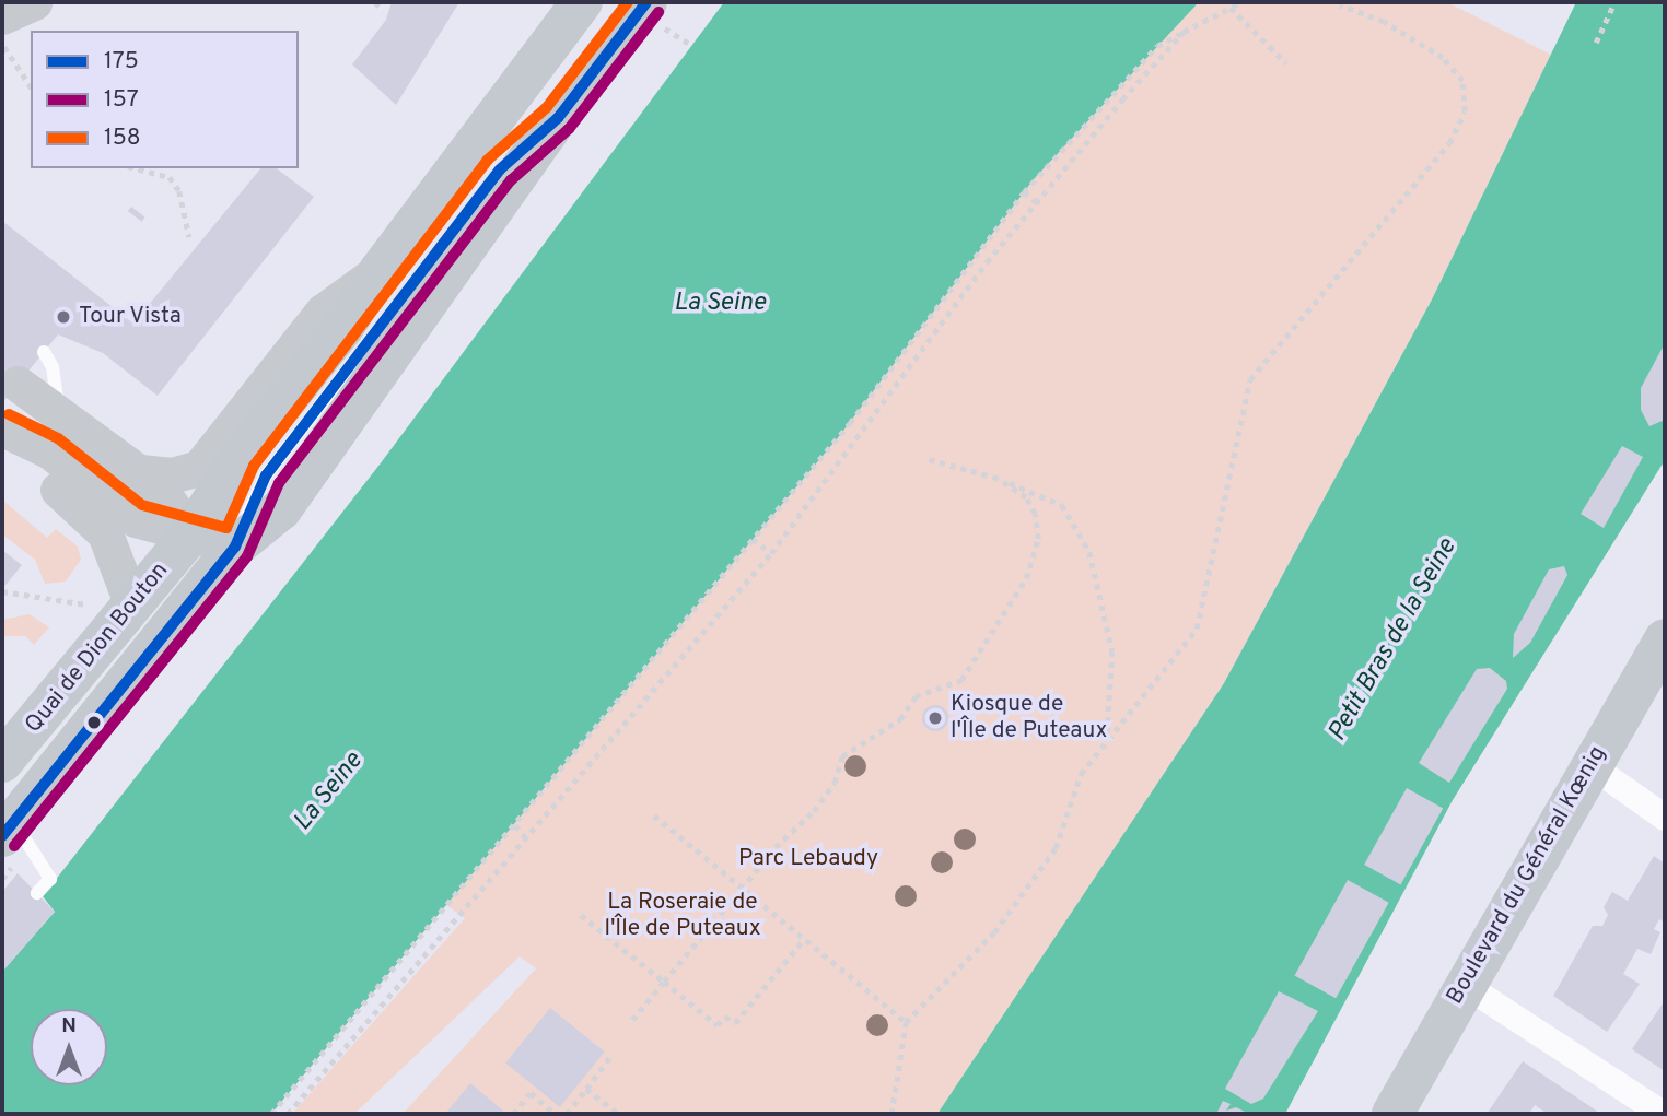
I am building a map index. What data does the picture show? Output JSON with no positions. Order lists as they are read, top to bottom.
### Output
{
  "streets": {
    "main road": ["Quai de Dion Bouton", "Boulevard du Général Kœnig"]
  },
  "water": ["La Seine", "Petit Bras de la Seine"],
  "parks": ["Parc Lebaudy", "La Roseraie de l'Île de Puteaux"],
  "places": ["Tour Vista", "Kiosque de l'Île de Puteaux"],
  "lines": ["transit line 175", "transit line 158", "transit line 157"],
  "legend": ["175", "157", "158"],
  "north": "top"
}
